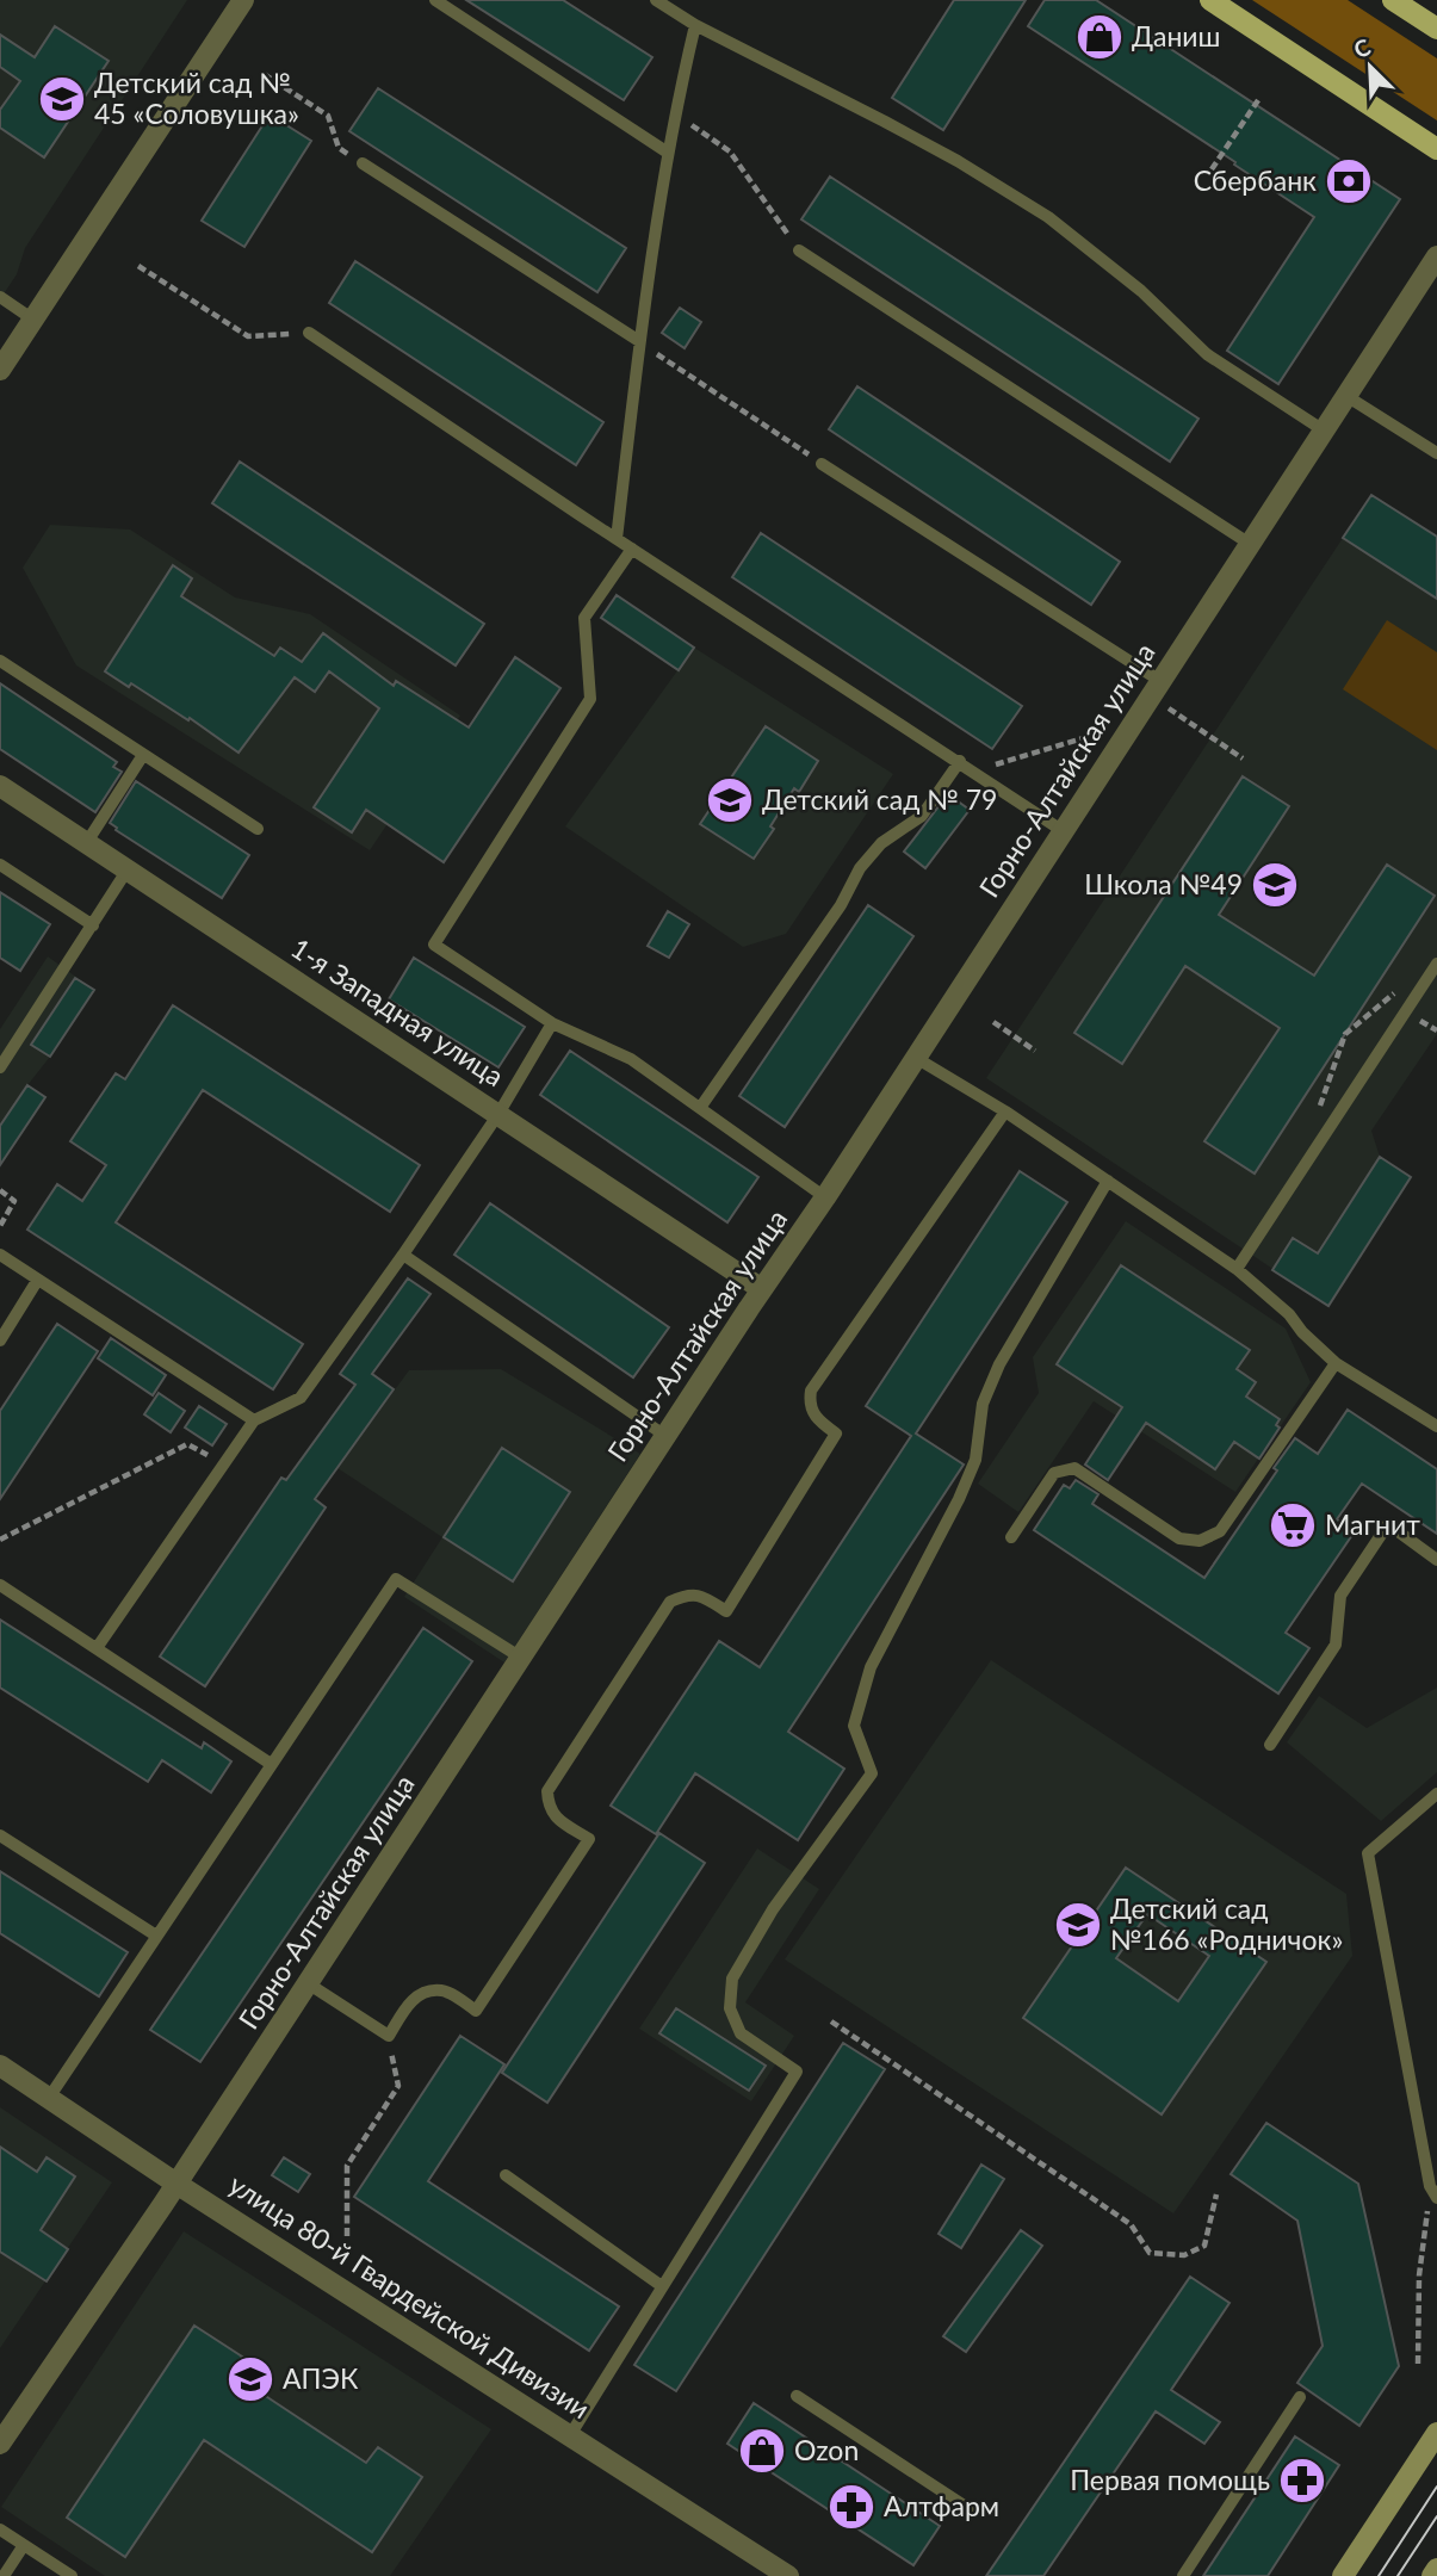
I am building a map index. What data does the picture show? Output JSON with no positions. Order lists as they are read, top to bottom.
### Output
{
  "streets": {
    "street": ["Горно-Алтайская улица", "1-я Западная улица", "улица 80-й Гвардейской Дивизии"]
  },
  "crossings": [
    ["Горно-Алтайская улица", "1-я Западная улица"],
    ["Горно-Алтайская улица", "улица 80-й Гвардейской Дивизии"]
  ],
  "places": {
    "shop": ["Даниш", "Ozon"],
    "school or university": [
      "Детский сад № 45 «Соловушка»",
      "Детский сад № 79",
      "Школа №49",
      "Детский сад №166 «Родничок»",
      "АПЭК"
    ],
    "bank": ["Сбербанк"],
    "supermarket": ["Магнит"],
    "pharmacy": ["Первая помощь", "Алтфарм"]
  },
  "north": "top left"
}
